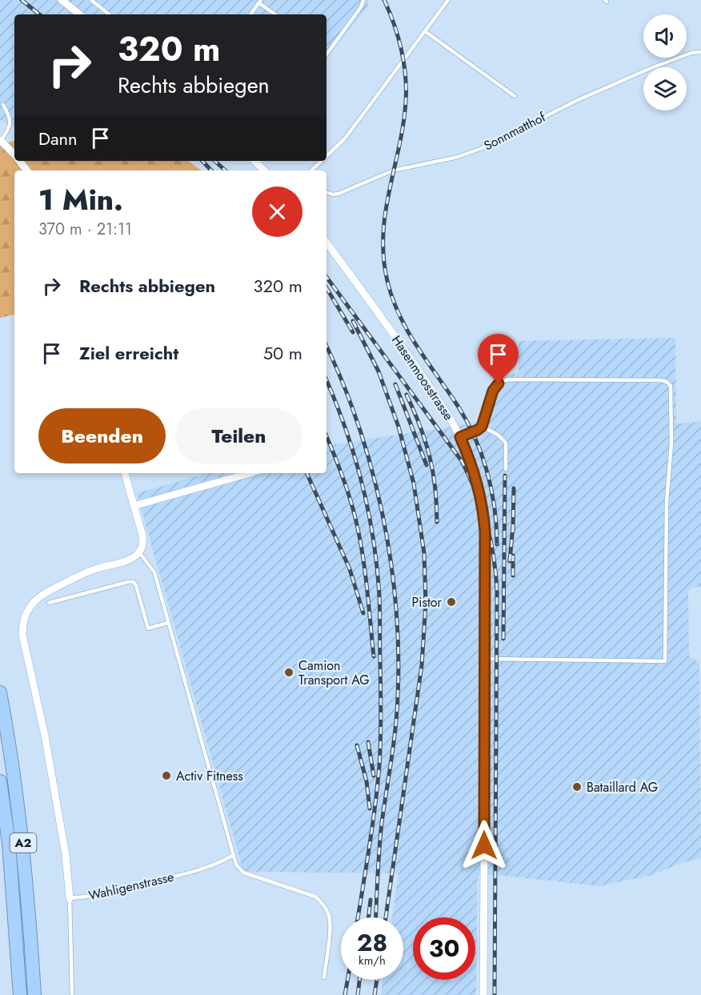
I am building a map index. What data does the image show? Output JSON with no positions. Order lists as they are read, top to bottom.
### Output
{
  "streets": {
    "highway": ["A2"],
    "street": ["Hasenmoosstrasse", "Wahligenstrasse"],
    "lane": ["Sonnmatthof"]
  },
  "places": [
    "Pistor",
    "Camion Transport AG",
    "Activ Fitness",
    "Bataillard AG"
  ],
  "page": {
    "turn": ["320 m", "Rechts abbiegen"],
    "then": "Dann",
    "heading": ["1 Min.", "370 m · 21:11"],
    "list": [
      {
        "name": "Rechts abbiegen",
        "value": "320 m"
      },
      {
        "name": "Ziel erreicht",
        "value": "50 m"
      }
    ],
    "buttons": ["Beenden", "Teilen"],
    "speed": "28 km/h",
    "limit": "30"
  }
}
